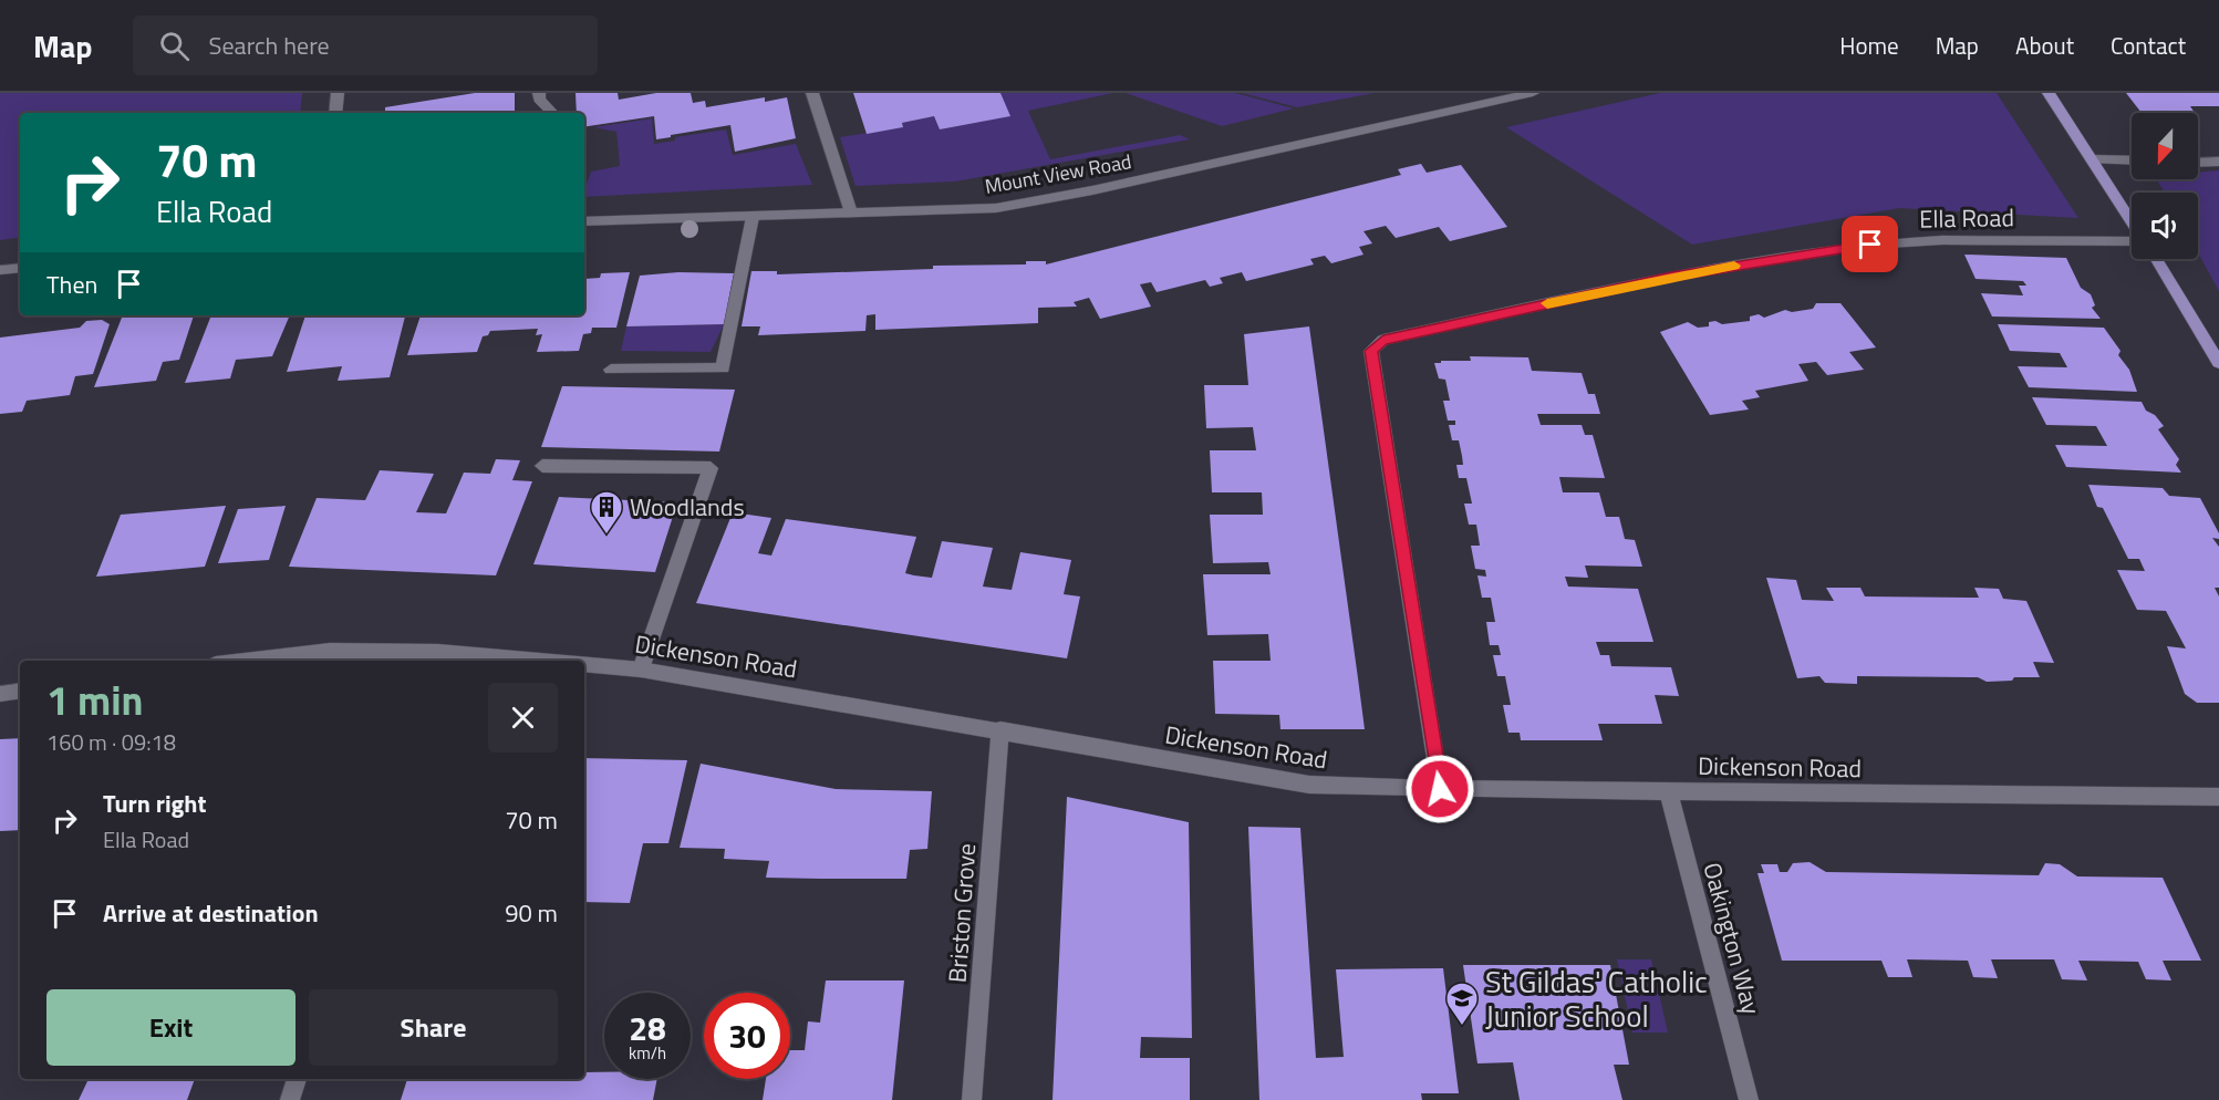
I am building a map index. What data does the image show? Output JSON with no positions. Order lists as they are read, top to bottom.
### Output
{
  "streets": {
    "street": [
      "Mount View Road",
      "Ella Road",
      "Dickenson Road",
      "Briston Grove",
      "Oakington Way"
    ]
  },
  "crossings": [
    ["Ella Road", "Dickenson Road"],
    ["Dickenson Road", "Briston Grove"],
    ["Dickenson Road", "Oakington Way"]
  ],
  "places": {
    "building": ["Woodlands"],
    "school or university": ["St Gildas' Catholic Junior School"]
  },
  "north": "bottom",
  "page": {
    "header": "Map",
    "search": "Search here",
    "nav": [
      "Home",
      "Map",
      "About",
      "Contact"
    ],
    "turn": ["70 m", "Ella Road"],
    "then": "Then",
    "heading": ["1 min", "160 m · 09:18"],
    "list": [
      {
        "name": "Turn right",
        "note": "Ella Road",
        "value": "70 m"
      },
      {
        "name": "Arrive at destination",
        "value": "90 m"
      }
    ],
    "buttons": ["Exit", "Share"],
    "speed": "28 km/h",
    "limit": "30"
  }
}
